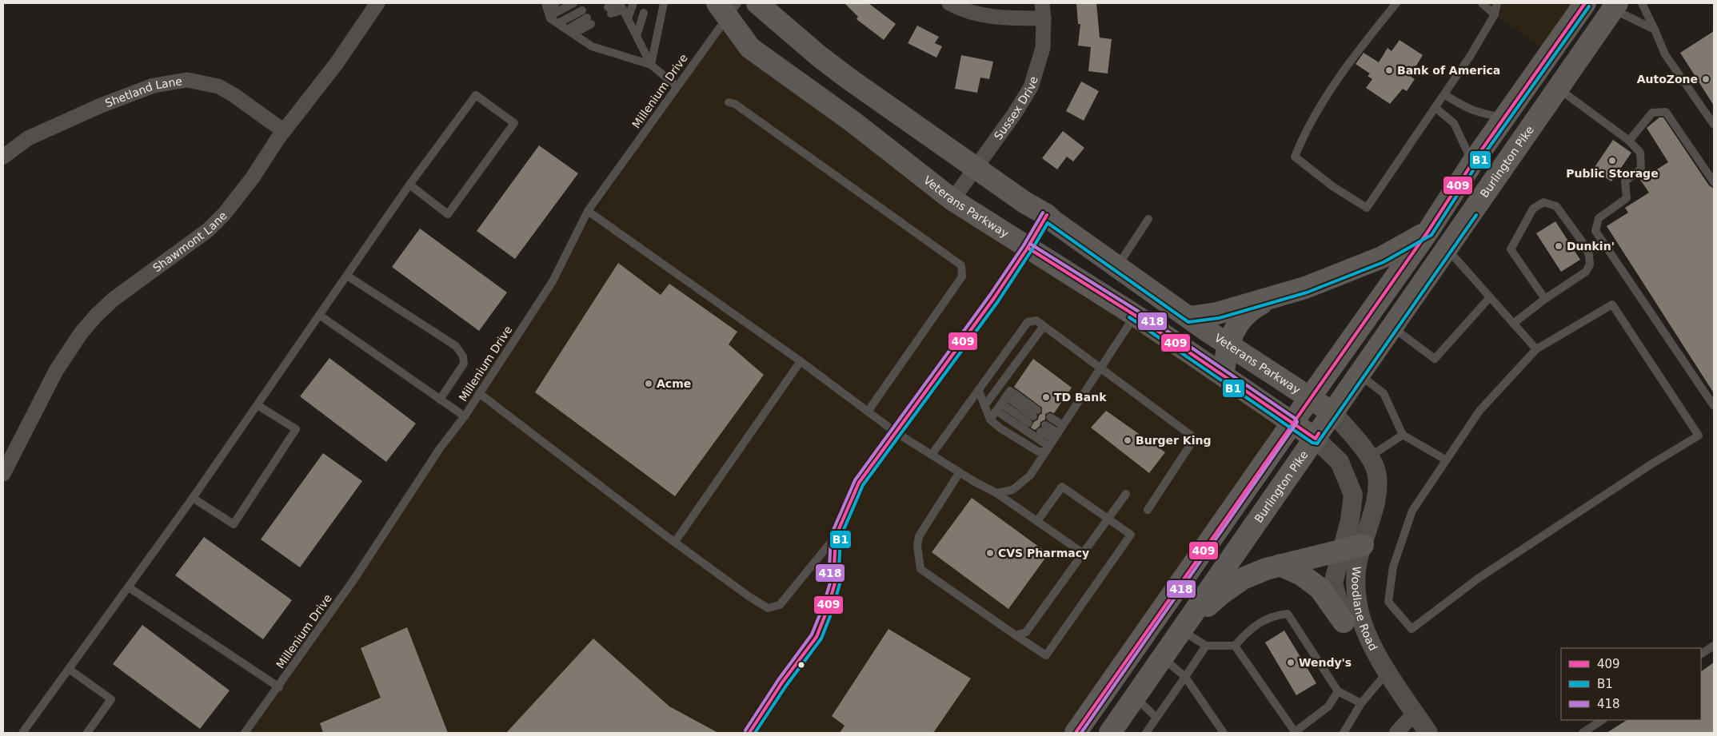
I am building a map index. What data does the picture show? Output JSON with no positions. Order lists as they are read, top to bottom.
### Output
{
  "streets": {
    "highway": ["Burlington Pike"],
    "main road": ["Veterans Parkway"],
    "street": [
      "Shetland Lane",
      "Sussex Drive",
      "Shawmont Lane",
      "Woodlane Road"
    ],
    "lane": ["Millenium Drive"]
  },
  "crossings": [
    ["Millenium Drive", "Veterans Parkway"],
    ["Shetland Lane", "Shawmont Lane"],
    ["Sussex Drive", "Veterans Parkway"],
    ["Burlington Pike", "Veterans Parkway"],
    ["Burlington Pike", "Woodlane Road"],
    ["Veterans Parkway", "Woodlane Road"]
  ],
  "places": [
    "Bank of America",
    "AutoZone",
    "Public Storage",
    "Dunkin'",
    "Acme",
    "TD Bank",
    "Burger King",
    "CVS Pharmacy",
    "Wendy's"
  ],
  "lines": ["transit line 409", "transit line B1", "transit line 418"],
  "legend": ["409", "B1", "418"]
}
